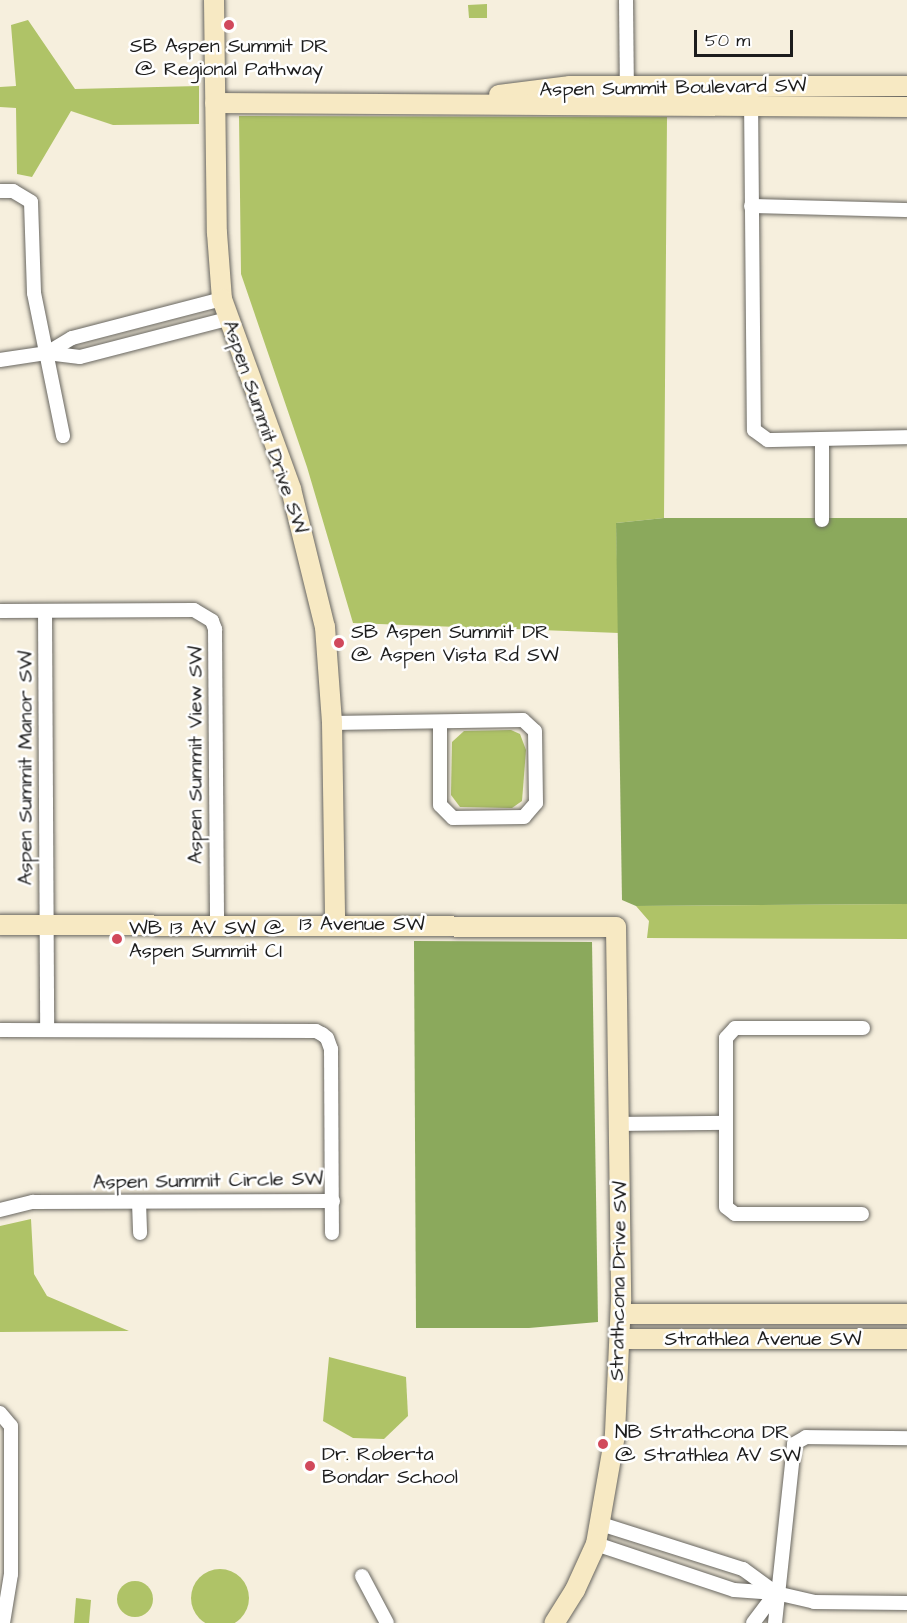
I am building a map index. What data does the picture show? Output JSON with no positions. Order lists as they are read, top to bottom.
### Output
{
  "streets": {
    "street": [
      "Aspen Summit Boulevard SW",
      "Aspen Summit Drive SW",
      "Aspen Summit View SW",
      "Aspen Summit Manor SW",
      "13 Avenue SW",
      "Aspen Summit Circle SW",
      "Strathcona Drive SW",
      "Strathlea Avenue SW"
    ]
  },
  "crossings": [
    ["Aspen Summit Boulevard SW", "Aspen Summit Drive SW"],
    ["Aspen Summit Drive SW", "13 Avenue SW"],
    ["Aspen Summit View SW", "Aspen Summit Manor SW"],
    ["Aspen Summit View SW", "13 Avenue SW"],
    ["Aspen Summit Manor SW", "13 Avenue SW"],
    ["13 Avenue SW", "Strathcona Drive SW"],
    ["Strathcona Drive SW", "Strathlea Avenue SW"]
  ],
  "places": [
    "SB Aspen Summit DR @ Regional Pathway",
    "SB Aspen Summit DR @ Aspen Vista Rd SW",
    "WB 13 AV SW @ Aspen Summit CI",
    "NB Strathcona DR @ Strathlea AV SW",
    "Dr. Roberta Bondar School"
  ],
  "scale_bar": "50 m"
}
